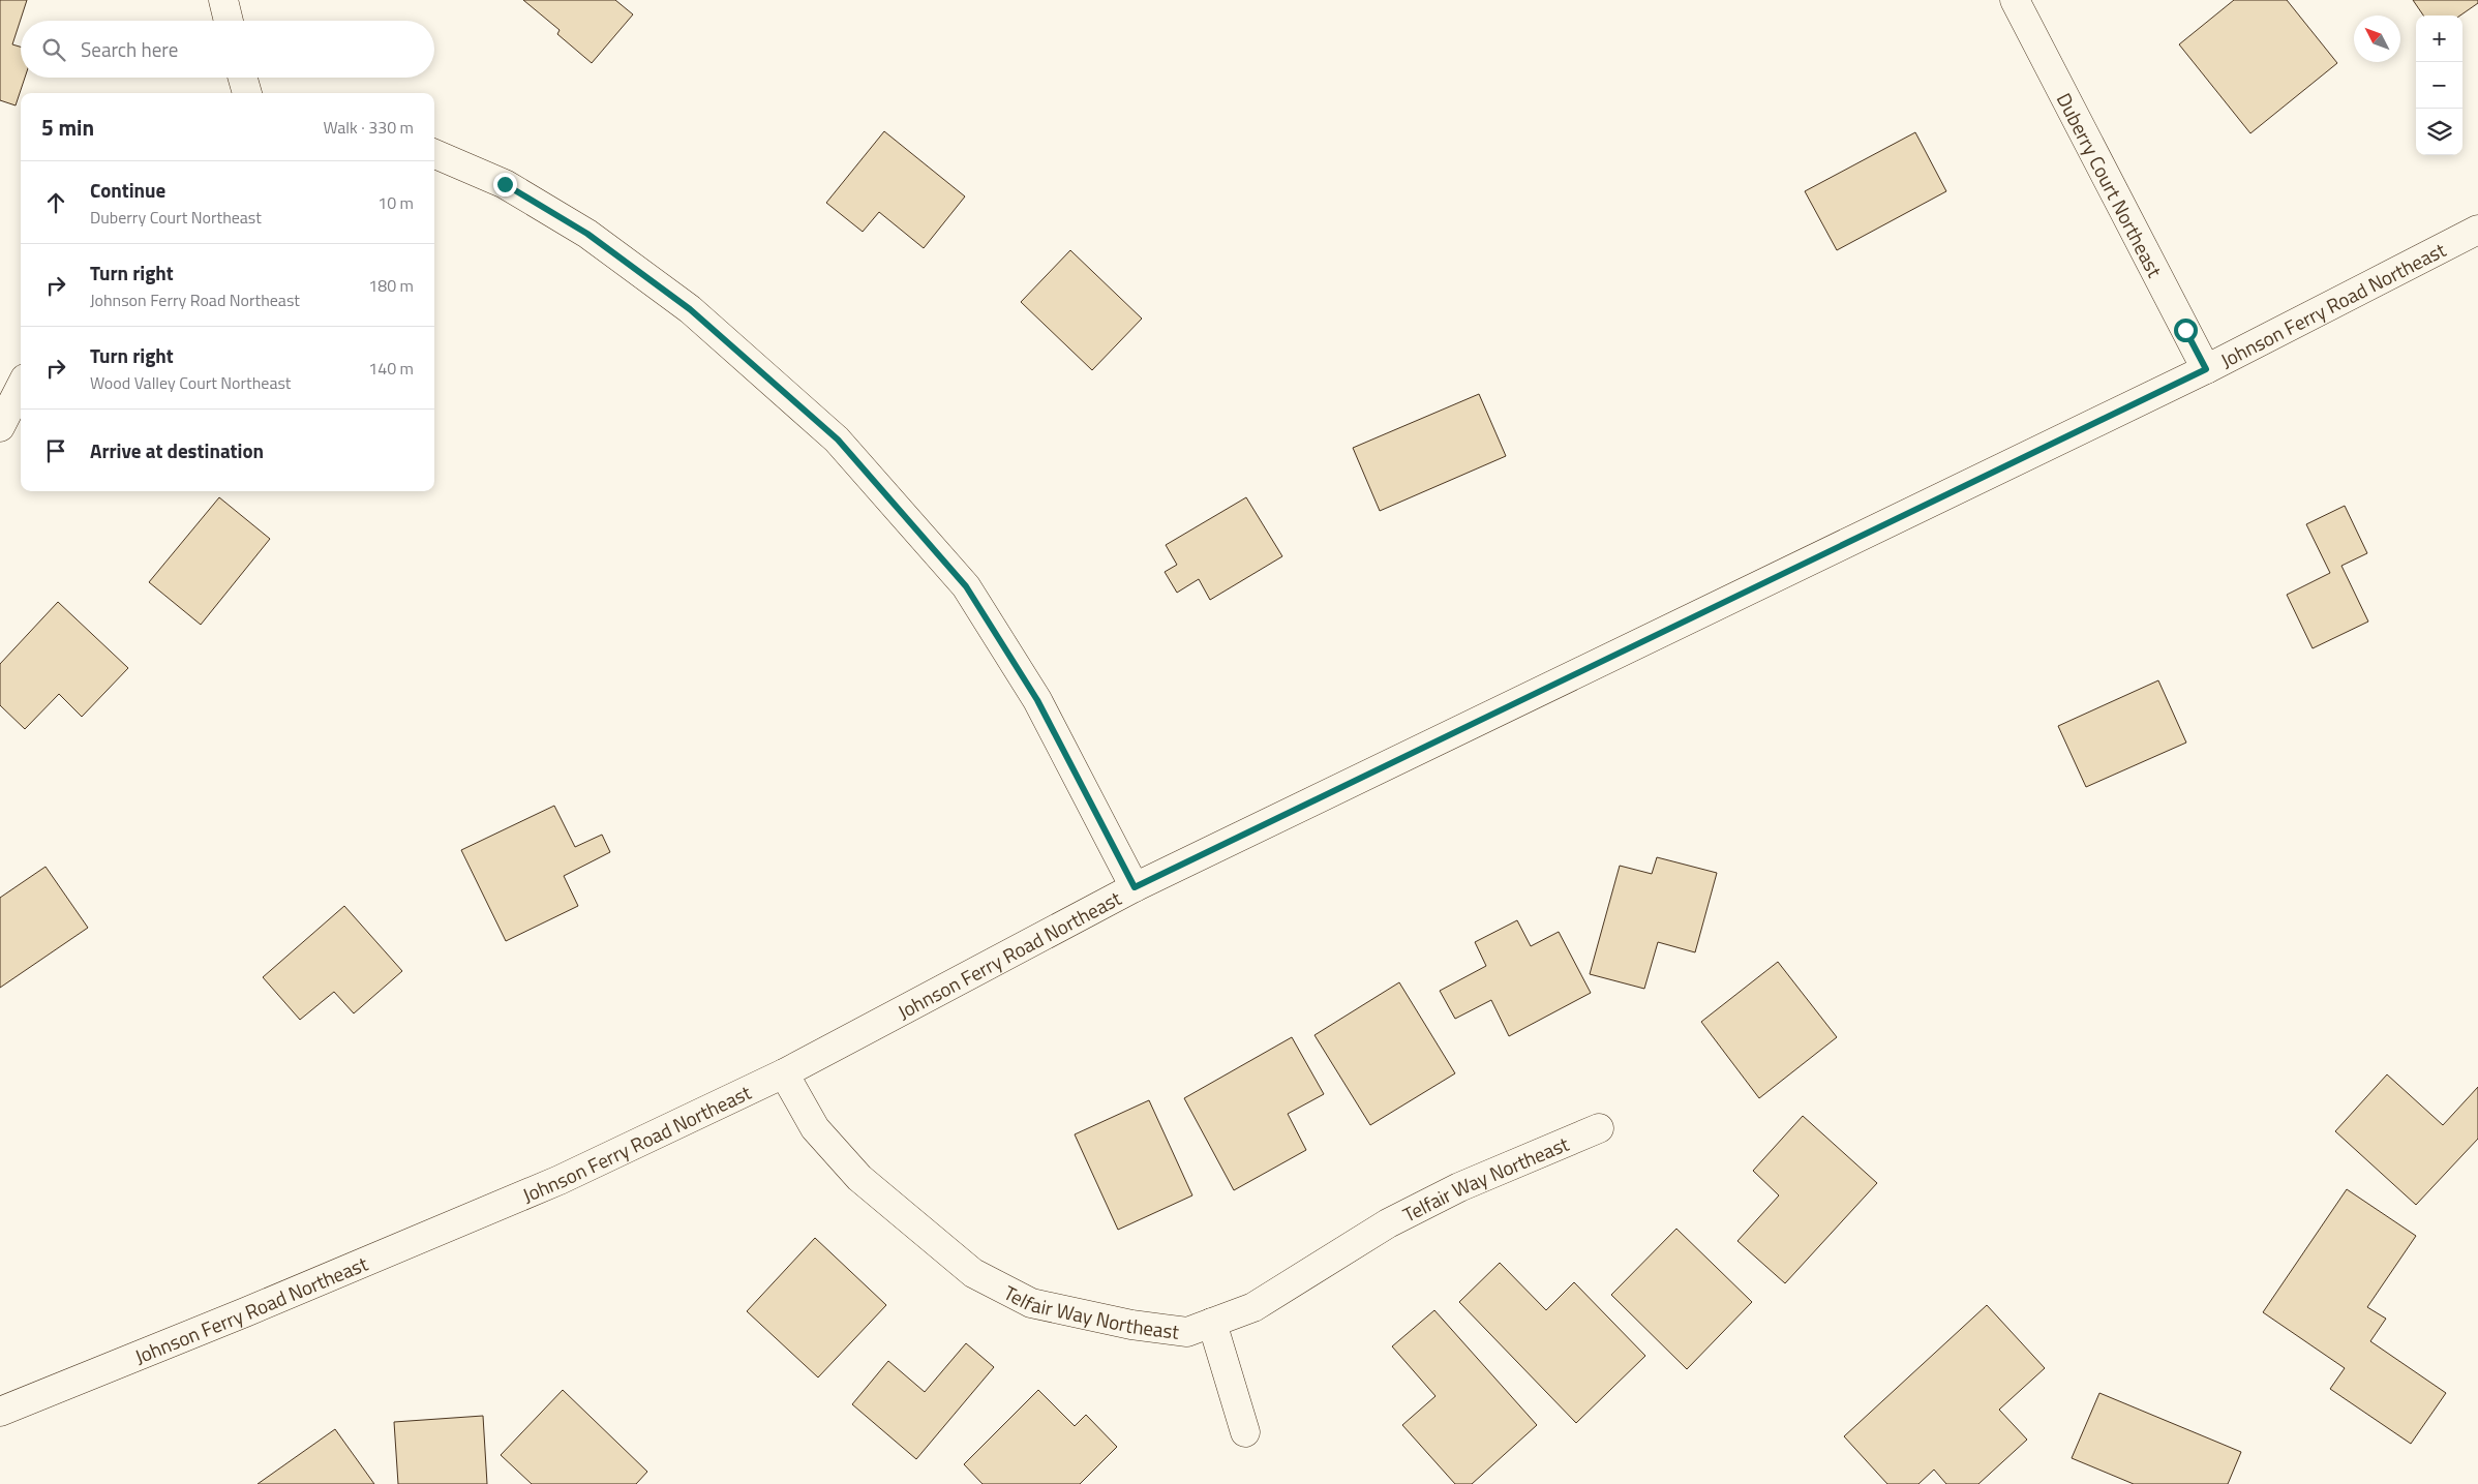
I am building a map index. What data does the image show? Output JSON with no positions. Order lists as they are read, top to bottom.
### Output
{
  "streets": {
    "main road": ["Duberry Court Northeast", "Johnson Ferry Road Northeast", "Telfair Way Northeast"]
  },
  "crossings": [
    ["Duberry Court Northeast", "Johnson Ferry Road Northeast"],
    ["Johnson Ferry Road Northeast", "Telfair Way Northeast"]
  ],
  "north": "top left",
  "page": {
    "map_buttons": ["+", "−"],
    "search": "Search here",
    "heading": ["5 min", "Walk · 330 m"],
    "list": [
      ["Continue", "Duberry Court Northeast", "10 m"],
      ["Turn right", "Johnson Ferry Road Northeast", "180 m"],
      ["Turn right", "Wood Valley Court Northeast", "140 m"],
      "Arrive at destination"
    ]
  }
}
